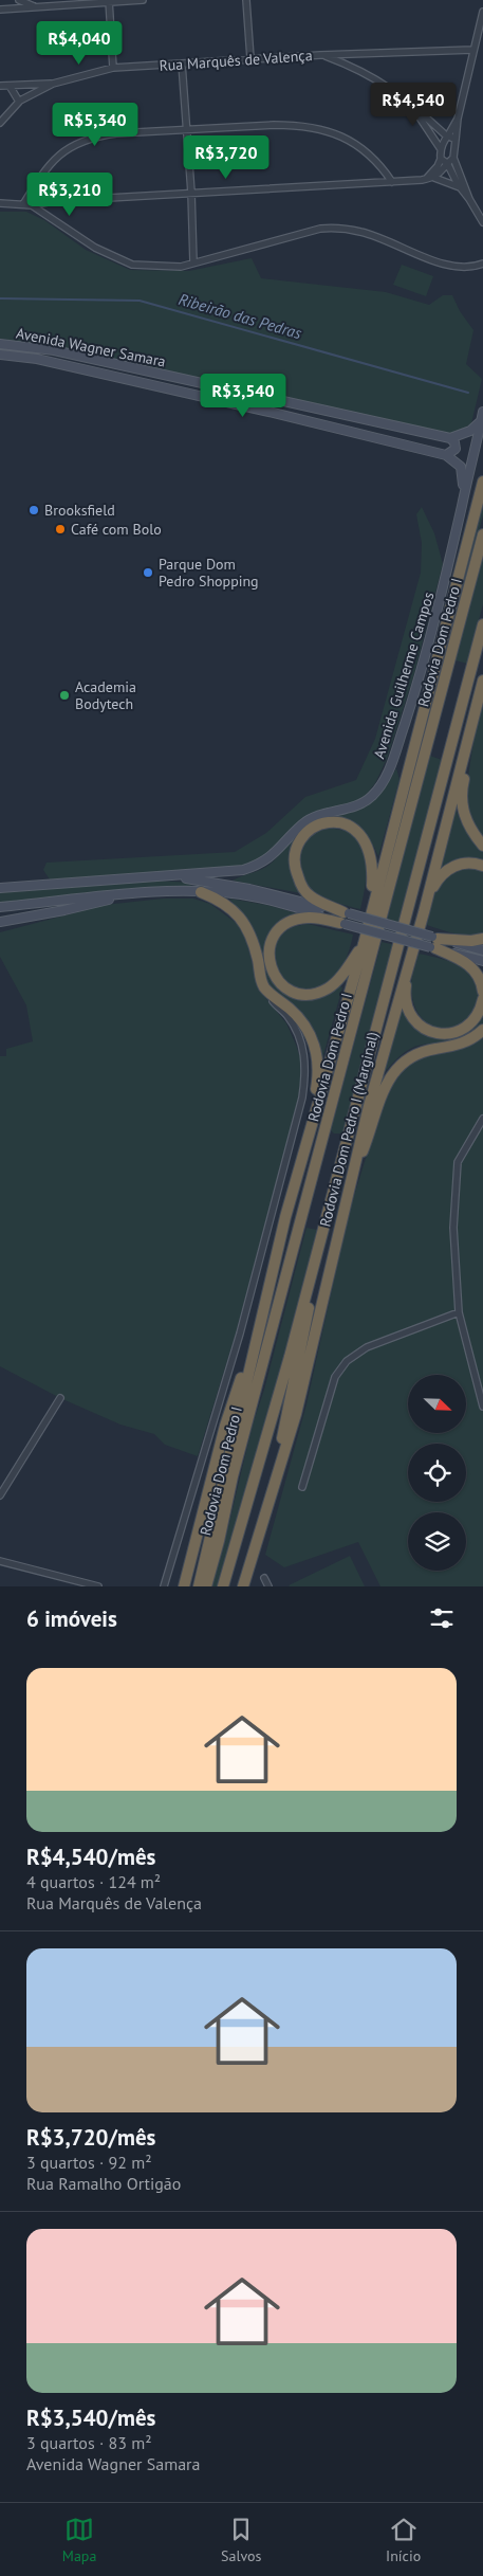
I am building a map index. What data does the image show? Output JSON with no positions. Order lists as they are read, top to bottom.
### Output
{
  "streets": {
    "highway": ["Rodovia Dom Pedro I", "Rodovia Dom Pedro I (Marginal)"],
    "main road": ["Avenida Wagner Samara", "Avenida Guilherme Campos"],
    "street": ["Rua Marquês de Valença"]
  },
  "water": ["Ribeirão das Pedras"],
  "places": [
    "Brooksfield",
    "Café com Bolo",
    "Parque Dom Pedro Shopping",
    "Academia Bodytech"
  ],
  "north": "bottom right",
  "page": {
    "price": [
      "R$4,040",
      "R$4,540",
      "R$5,340",
      "R$3,720",
      "R$3,210",
      "R$3,540"
    ],
    "heading": "6 imóveis",
    "list": [
      {
        "name": "R$4,540/mês",
        "note": "4 quartos · 124 m² · Rua Marquês de Valença"
      },
      {
        "name": "R$3,720/mês",
        "note": "3 quartos · 92 m² · Rua Ramalho Ortigão"
      },
      {
        "name": "R$3,540/mês",
        "note": "3 quartos · 83 m² · Avenida Wagner Samara"
      }
    ],
    "tabs": ["Mapa", "Salvos", "Início"]
  }
}
